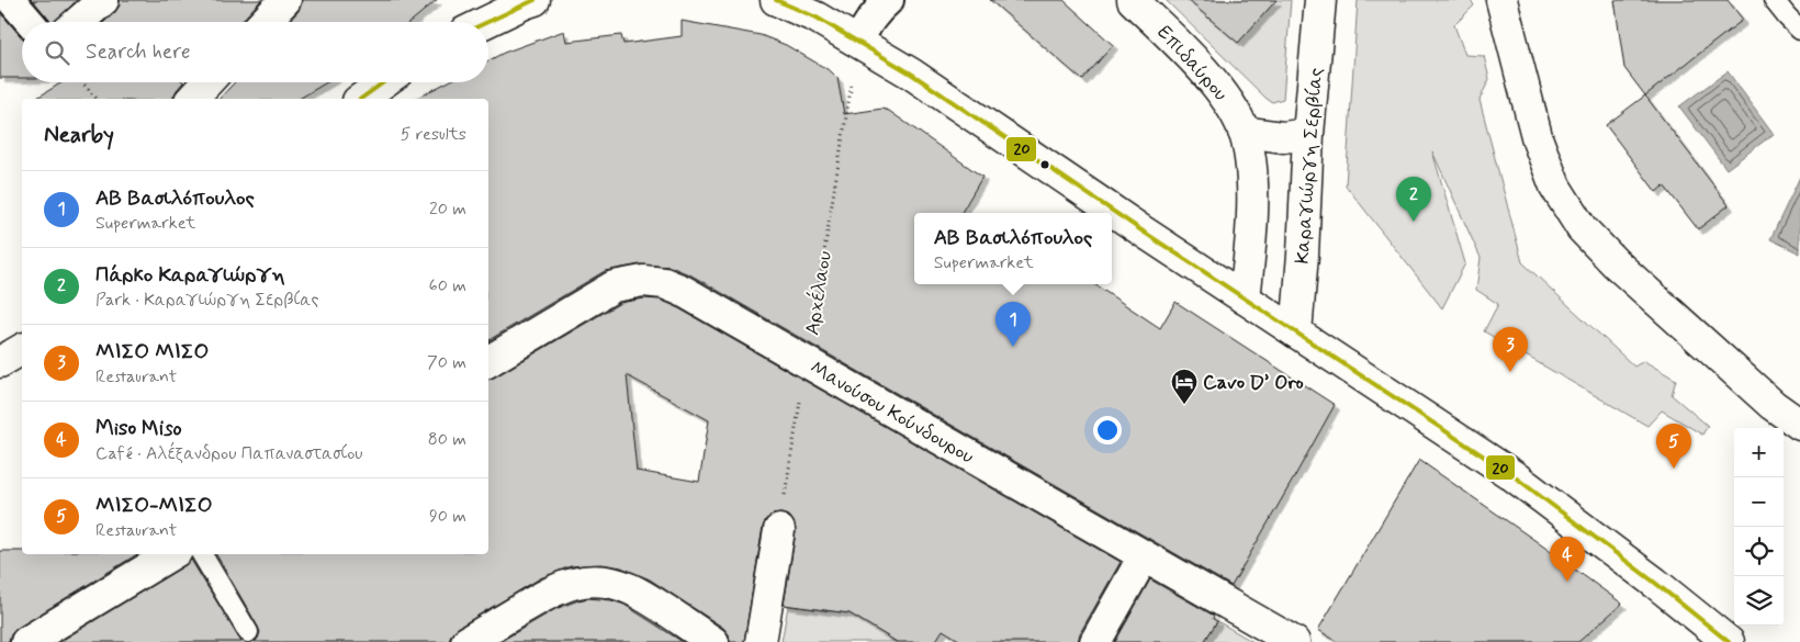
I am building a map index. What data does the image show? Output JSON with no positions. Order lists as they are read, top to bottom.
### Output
{
  "streets": {
    "street": ["Επιδαύρου", "Καραγιώργη Σερβίας", "Μανούσου Κούνδουρου"],
    "path": ["Αρχέλαου"]
  },
  "crossings": [
    ["Αρχέλαου", "Μανούσου Κούνδουρου"]
  ],
  "places": {
    "hotel": ["Cavo D’ Oro"]
  },
  "lines": ["transit line 20"],
  "page": {
    "search": "Search here",
    "heading": ["Nearby", "5 results"],
    "list": [
      {
        "mark": "1",
        "name": "ΑΒ Βασιλόπουλος",
        "note": "Supermarket",
        "value": "20 m"
      },
      {
        "mark": "2",
        "name": "Πάρκο Καραγιώργη",
        "note": "Park · Καραγιώργη Σερβίας",
        "value": "60 m"
      },
      {
        "mark": "3",
        "name": "ΜΙΣΟ ΜΙΣΟ",
        "note": "Restaurant",
        "value": "70 m"
      },
      {
        "mark": "4",
        "name": "Miso Miso",
        "note": "Café · Αλέξανδρου Παπαναστασίου",
        "value": "80 m"
      },
      {
        "mark": "5",
        "name": "ΜΙΣΟ-ΜΙΣΟ",
        "note": "Restaurant",
        "value": "90 m"
      }
    ],
    "pins": [
      "2",
      "1",
      "3",
      "5",
      "4"
    ],
    "popup": ["ΑΒ Βασιλόπουλος", "Supermarket"],
    "map_buttons": ["+", "−"]
  }
}
